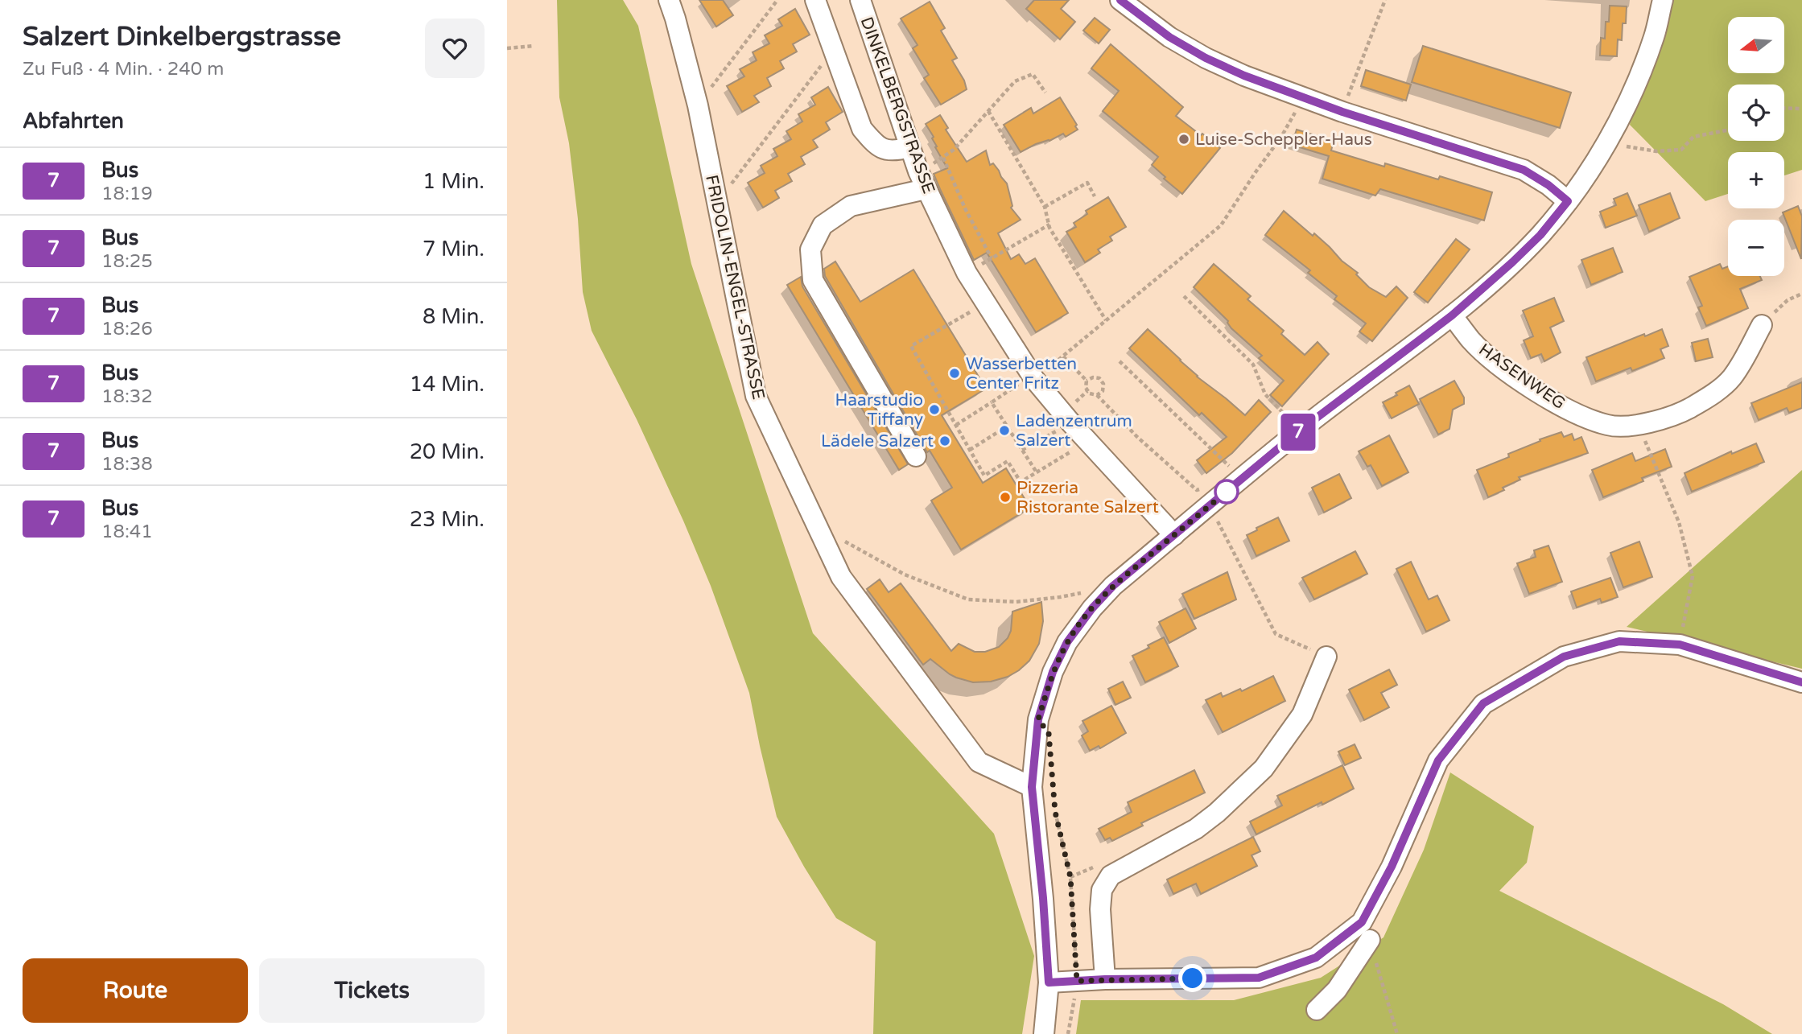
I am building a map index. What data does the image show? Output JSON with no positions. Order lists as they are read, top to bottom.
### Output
{
  "streets": {
    "street": ["DINKELBERGSTRASSE", "FRIDOLIN-ENGEL-STRASSE", "HASENWEG"]
  },
  "places": [
    "Luise‑Scheppler‑Haus",
    "Wasserbetten Center Fritz",
    "Haarstudio Tiffany",
    "Ladenzentrum Salzert",
    "Lädele Salzert",
    "Pizzeria Ristorante Salzert"
  ],
  "lines": ["bus line 7"],
  "north": "left",
  "page": {
    "heading": [
      ["Salzert Dinkelbergstrasse", "Zu Fuß · 4 Min. · 240 m"],
      "Abfahrten"
    ],
    "on_map": "7",
    "map_buttons": ["+", "−"],
    "list": [
      {
        "mark": "7",
        "name": "Bus",
        "note": "18:19",
        "value": "1 Min."
      },
      {
        "mark": "7",
        "name": "Bus",
        "note": "18:25",
        "value": "7 Min."
      },
      {
        "mark": "7",
        "name": "Bus",
        "note": "18:26",
        "value": "8 Min."
      },
      {
        "mark": "7",
        "name": "Bus",
        "note": "18:32",
        "value": "14 Min."
      },
      {
        "mark": "7",
        "name": "Bus",
        "note": "18:38",
        "value": "20 Min."
      },
      {
        "mark": "7",
        "name": "Bus",
        "note": "18:41",
        "value": "23 Min."
      }
    ],
    "buttons": ["Route", "Tickets"]
  }
}
